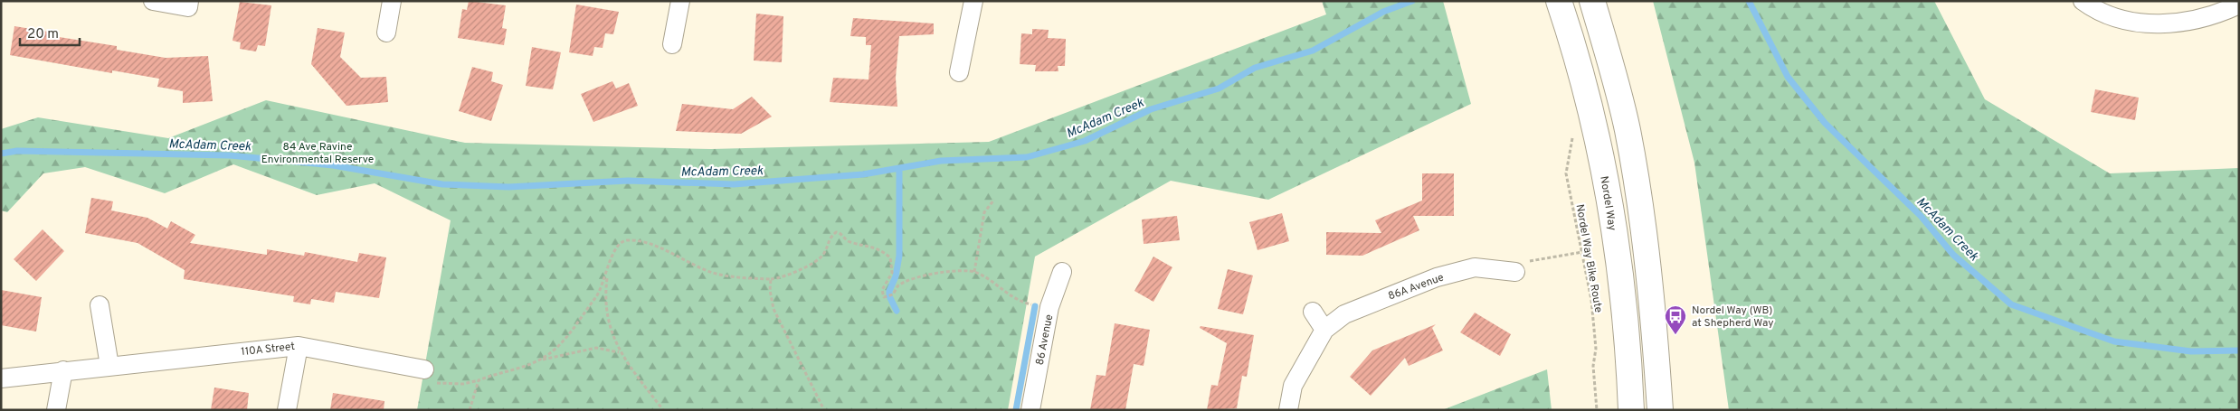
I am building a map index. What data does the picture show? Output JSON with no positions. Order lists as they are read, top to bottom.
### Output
{
  "streets": {
    "main road": ["Nordel Way"],
    "street": ["86A Avenue", "86 Avenue", "110A Street"],
    "path": ["Nordel Way Bike Route"]
  },
  "water": ["McAdam Creek"],
  "parks": ["84 Ave Ravine Environmental Reserve"],
  "places": {
    "bus stop": ["Nordel Way (WB) at Shepherd Way"]
  },
  "scale_bar": "20 m"
}
